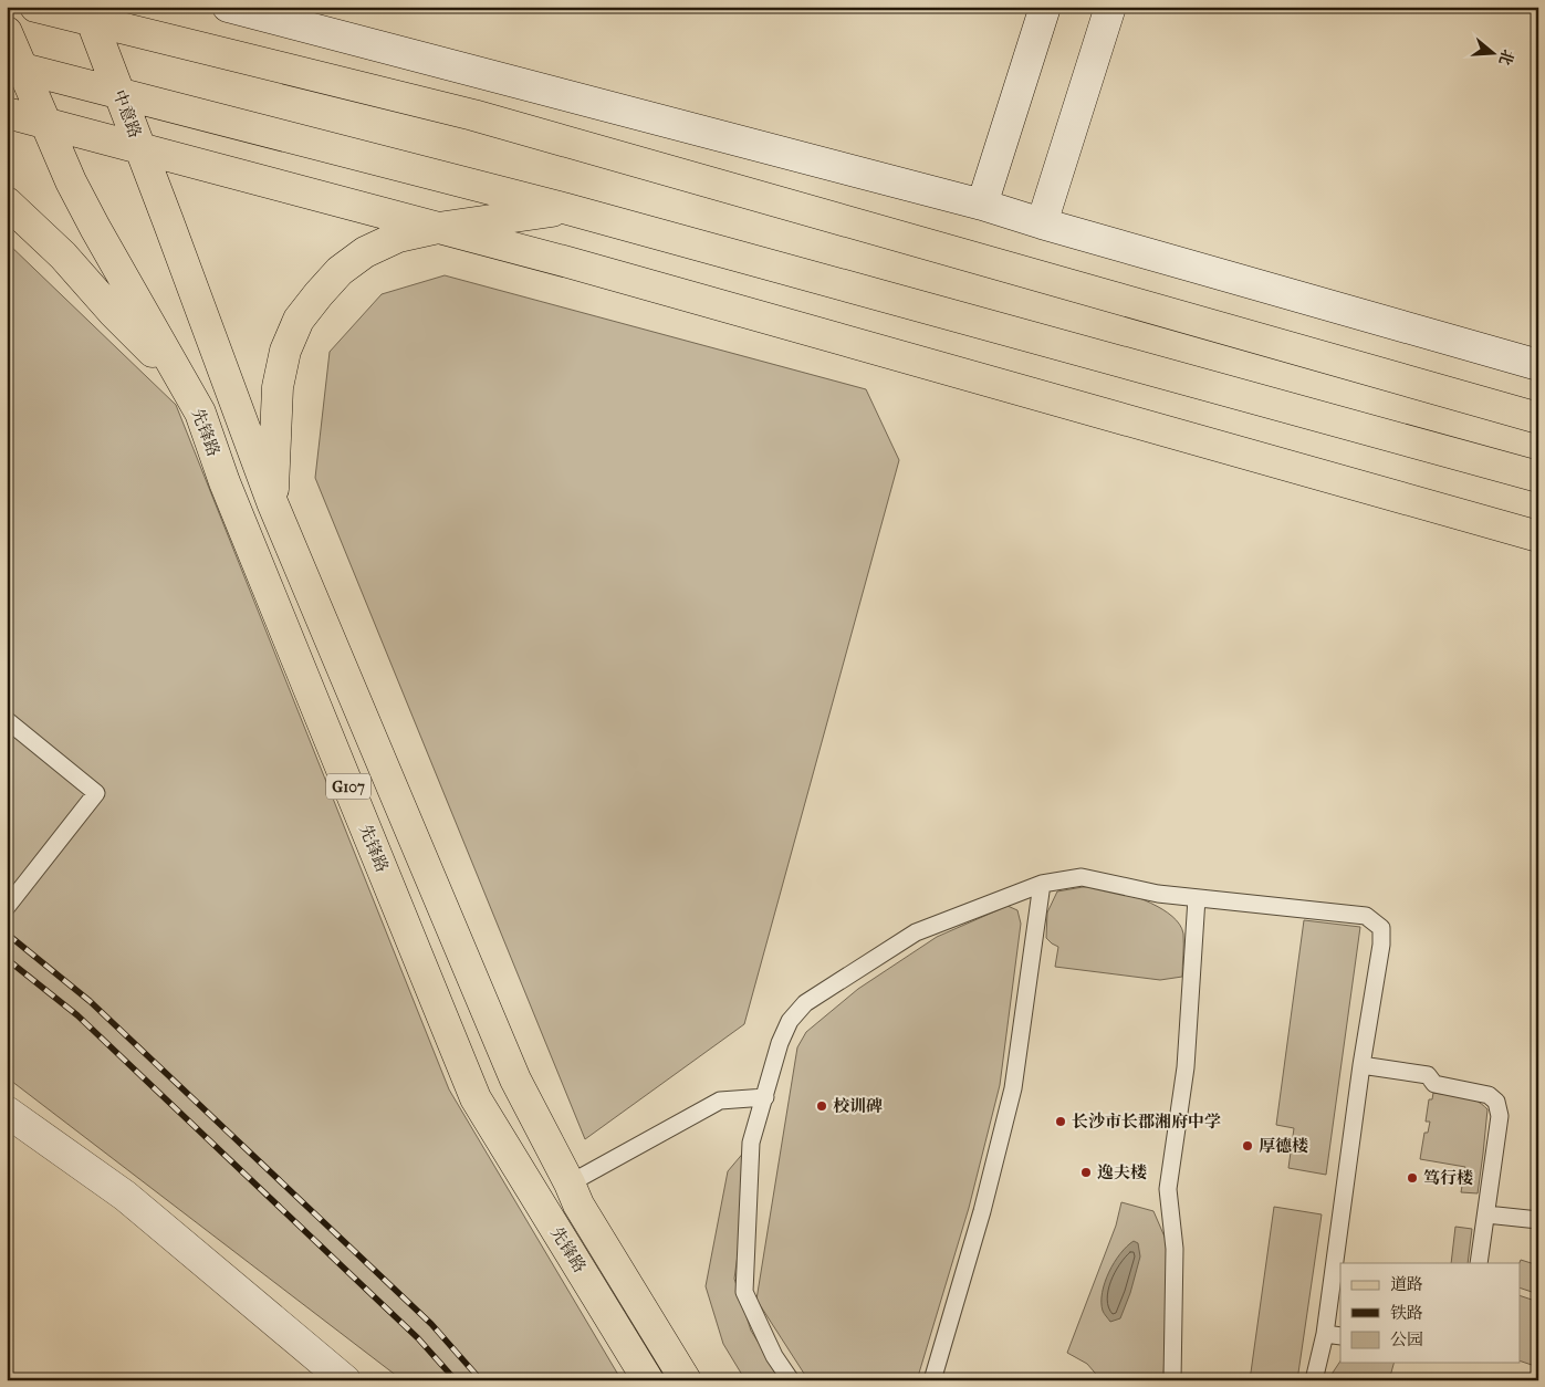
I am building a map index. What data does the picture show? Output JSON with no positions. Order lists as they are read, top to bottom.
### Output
{
  "streets": {
    "main road": ["中意路", "先锋路", "G107"]
  },
  "crossings": [
    ["中意路", "先锋路"],
    ["先锋路", "G107"]
  ],
  "places": [
    "校训碑",
    "长沙市长郡湘府中学",
    "厚德楼",
    "逸夫楼",
    "笃行楼"
  ],
  "legend": ["道路", "铁路", "公园"],
  "north": "right"
}
